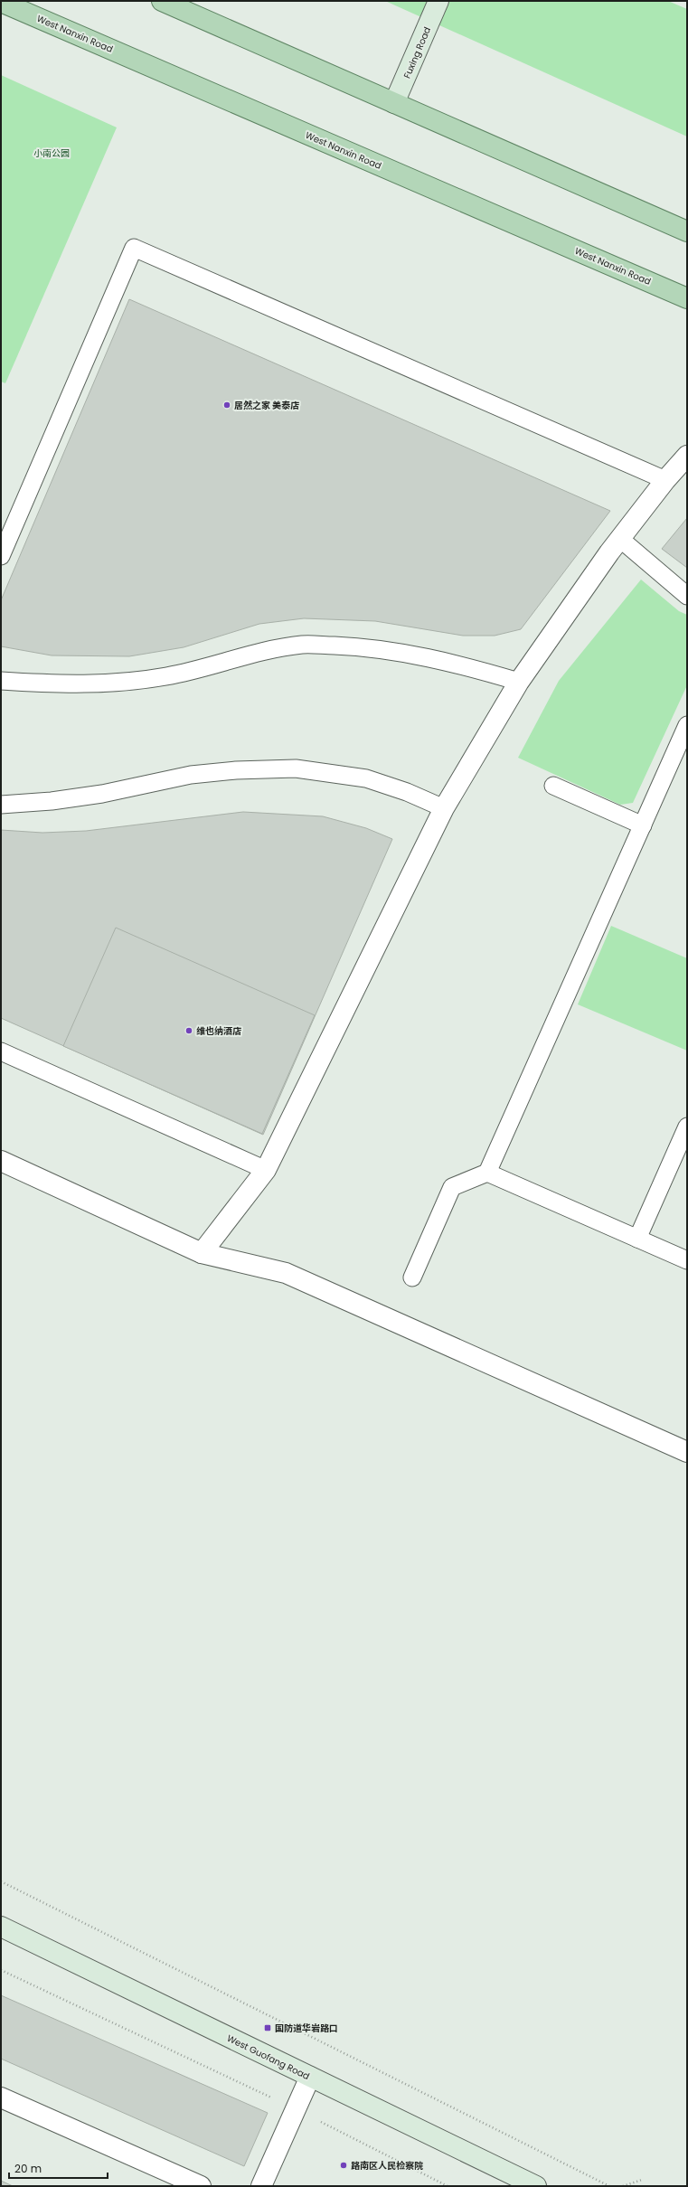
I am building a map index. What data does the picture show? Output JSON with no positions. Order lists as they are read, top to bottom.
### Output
{
  "streets": {
    "main road": ["West Nanxin Road"],
    "street": ["Fuxing Road", "West Guofang Road"]
  },
  "parks": ["小南公园"],
  "places": {
    "other": ["居然之家 美泰店", "维也纳酒店", "路南区人民检察院"],
    "transit": ["国防道华岩路口"]
  },
  "scale_bar": "20 m"
}
